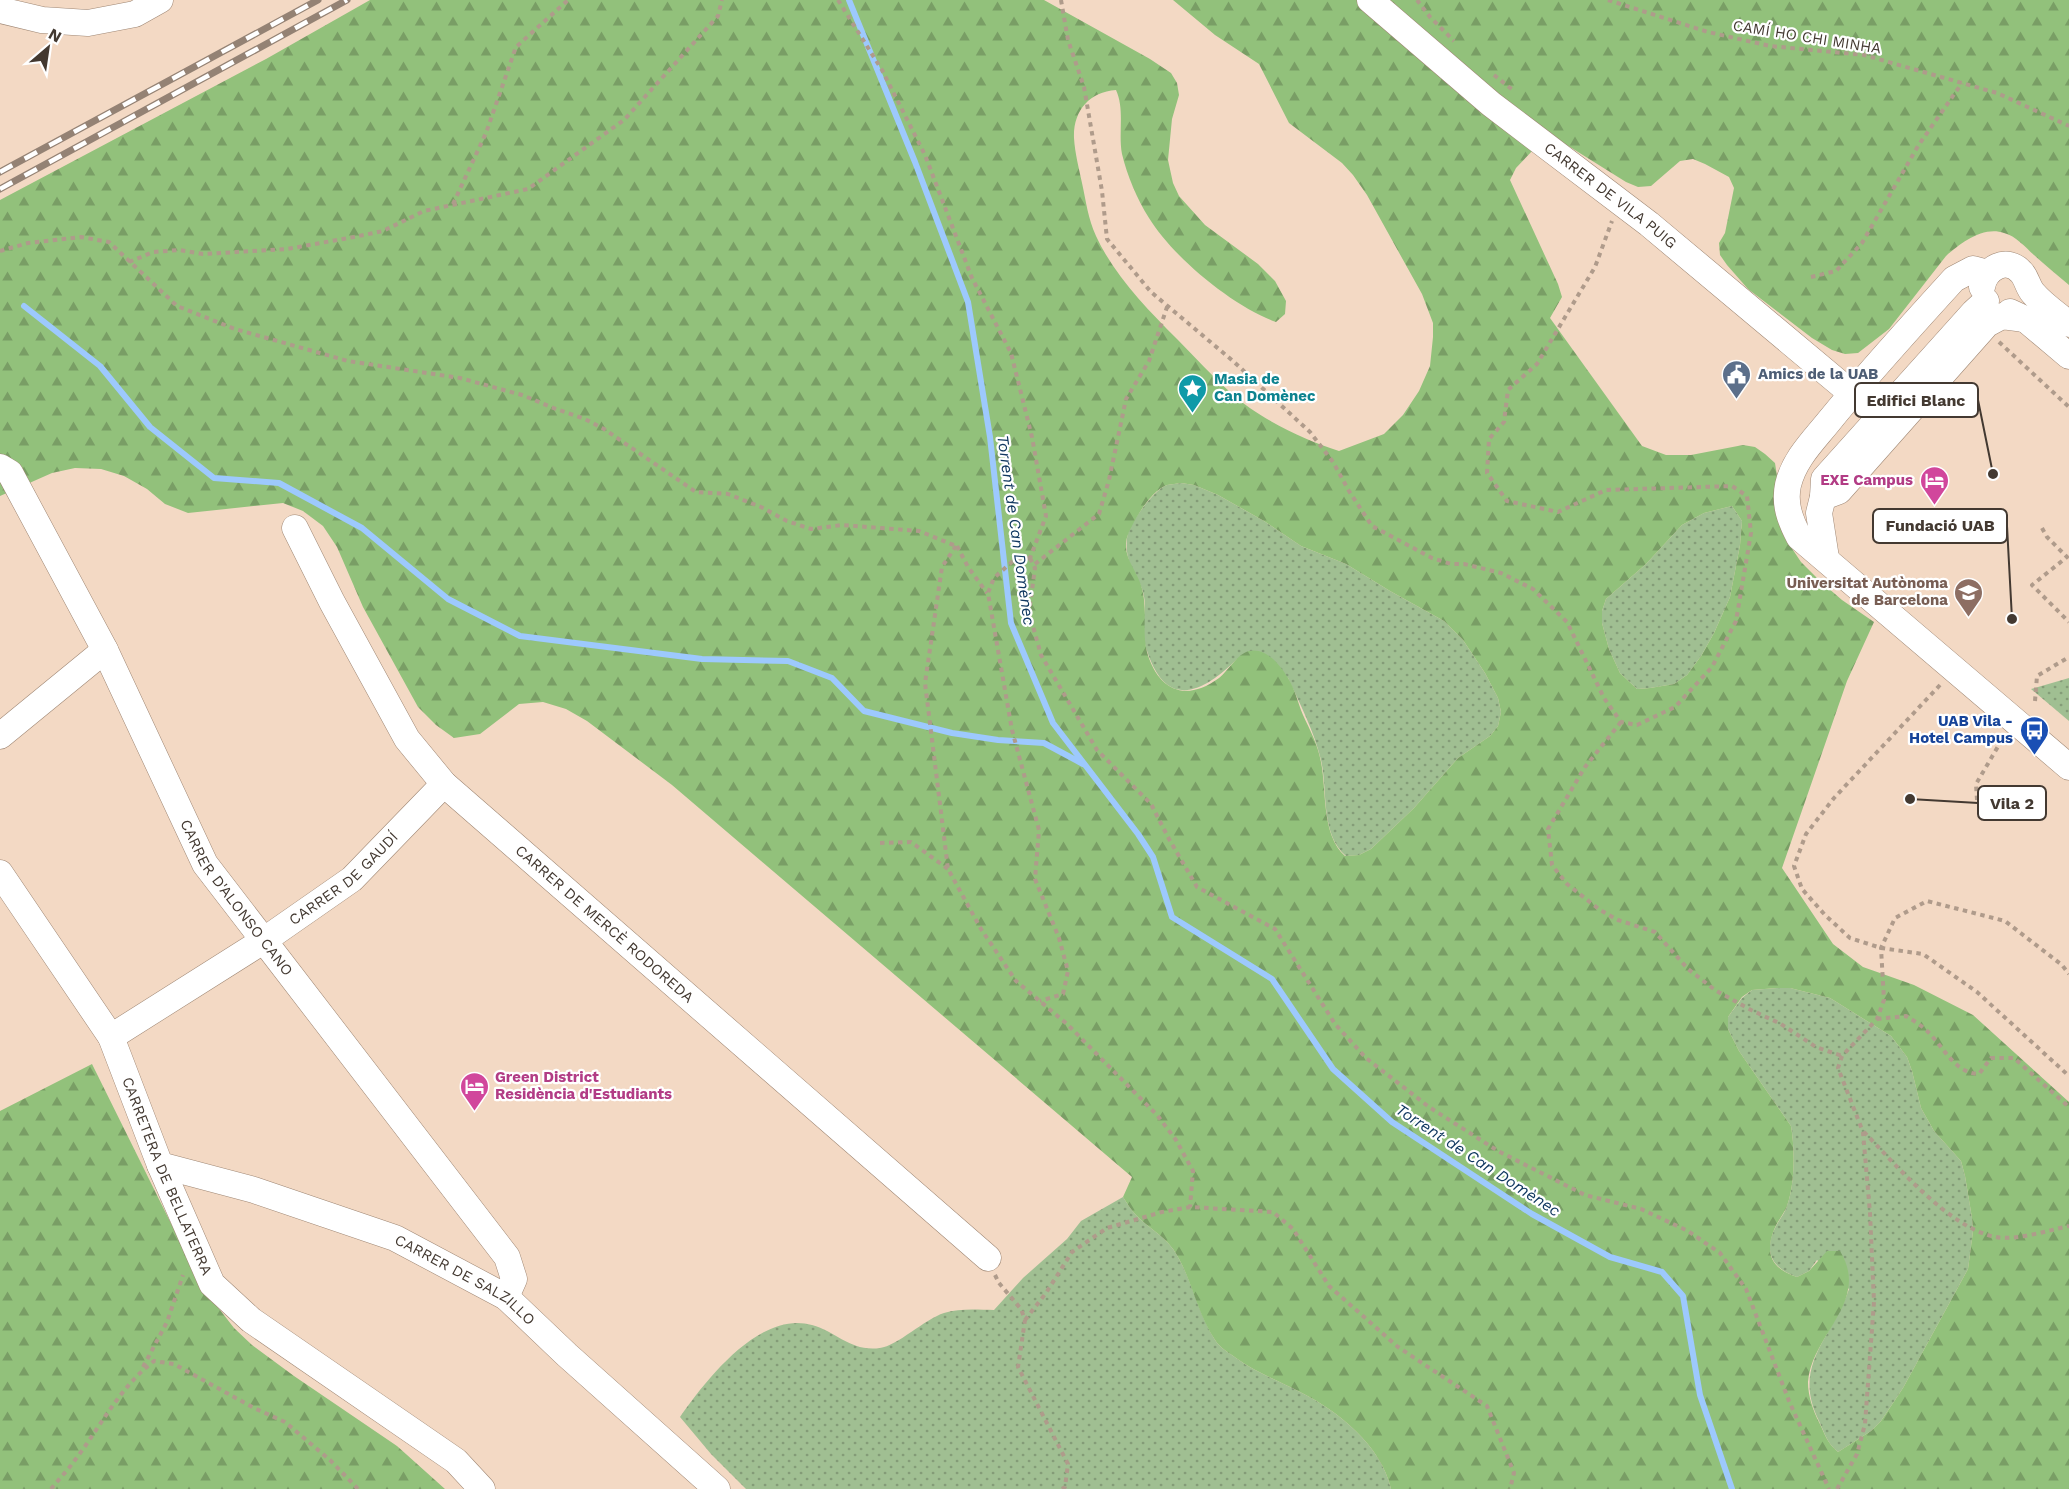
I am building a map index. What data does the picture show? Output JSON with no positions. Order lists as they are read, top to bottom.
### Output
{
  "streets": {
    "street": [
      "CARRER DE VILA PUIG",
      "CARRER DE GAUDÍ",
      "CARRER D'ALONSO CANO",
      "CARRER DE MERCÈ RODOREDA",
      "CARRETERA DE BELLATERRA",
      "CARRER DE SALZILLO"
    ],
    "path": ["CAMÍ HO CHI MINHA"]
  },
  "crossings": [
    ["CARRER DE GAUDÍ", "CARRER D'ALONSO CANO"],
    ["CARRER DE GAUDÍ", "CARRER DE MERCÈ RODOREDA"],
    ["CARRER DE GAUDÍ", "CARRETERA DE BELLATERRA"],
    ["CARRER D'ALONSO CANO", "CARRER DE SALZILLO"],
    ["CARRETERA DE BELLATERRA", "CARRER DE SALZILLO"]
  ],
  "water": ["Torrent de Can Domènec"],
  "places": {
    "public building": ["Amics de la UAB"],
    "place": ["Masia de Can Domènec"],
    "other": ["Edifici Blanc", "Fundació UAB", "Vila 2"],
    "hotel": ["EXE Campus", "Green District Residència d'Estudiants"],
    "school or university": ["Universitat Autònoma de Barcelona"],
    "bus stop": ["UAB Vila - Hotel Campus"]
  },
  "north": "top right"
}
